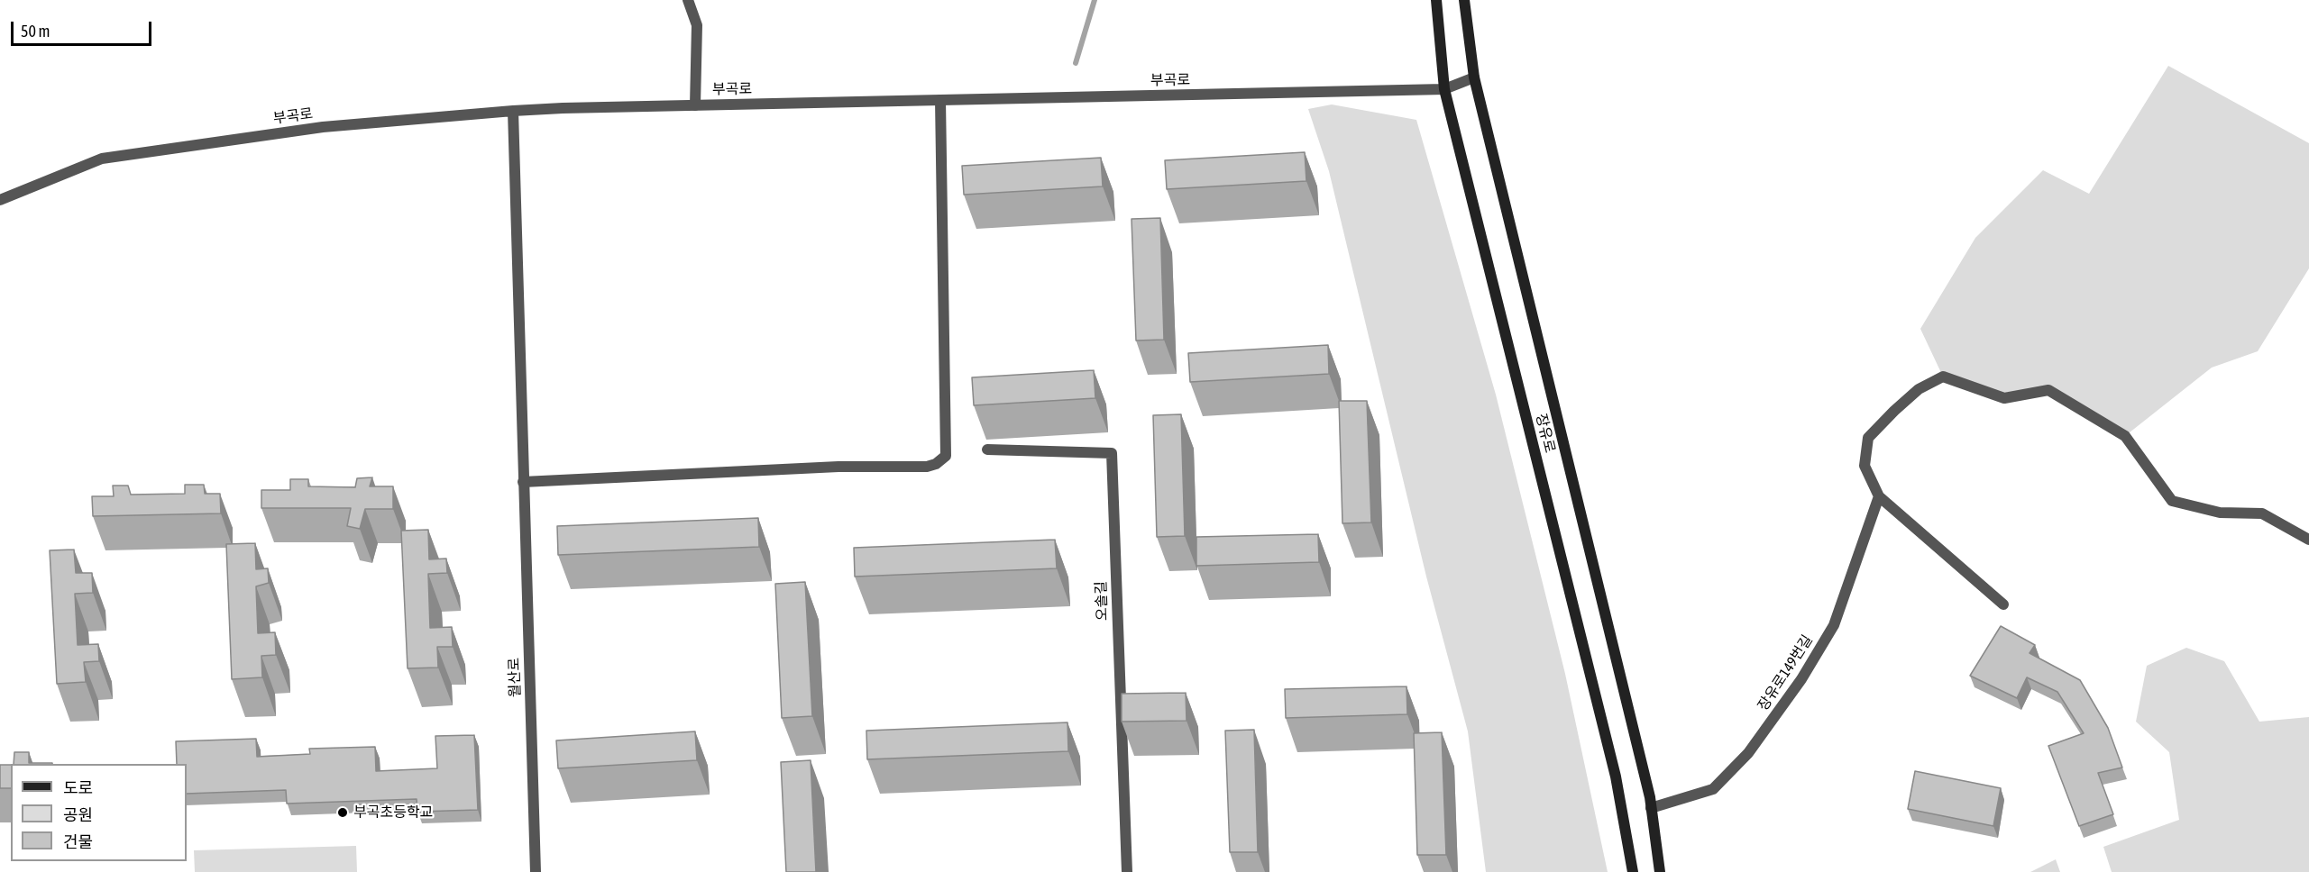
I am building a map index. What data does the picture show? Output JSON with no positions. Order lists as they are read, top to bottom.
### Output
{
  "streets": {
    "main road": ["장유로"],
    "street": [
      "부곡로",
      "오솔길",
      "장유로149번길",
      "월산로"
    ]
  },
  "crossings": [
    ["부곡로", "장유로"],
    ["부곡로", "월산로"],
    ["장유로", "장유로149번길"]
  ],
  "places": ["부곡초등학교"],
  "legend": ["도로", "공원", "건물"],
  "scale_bar": "50 m"
}
